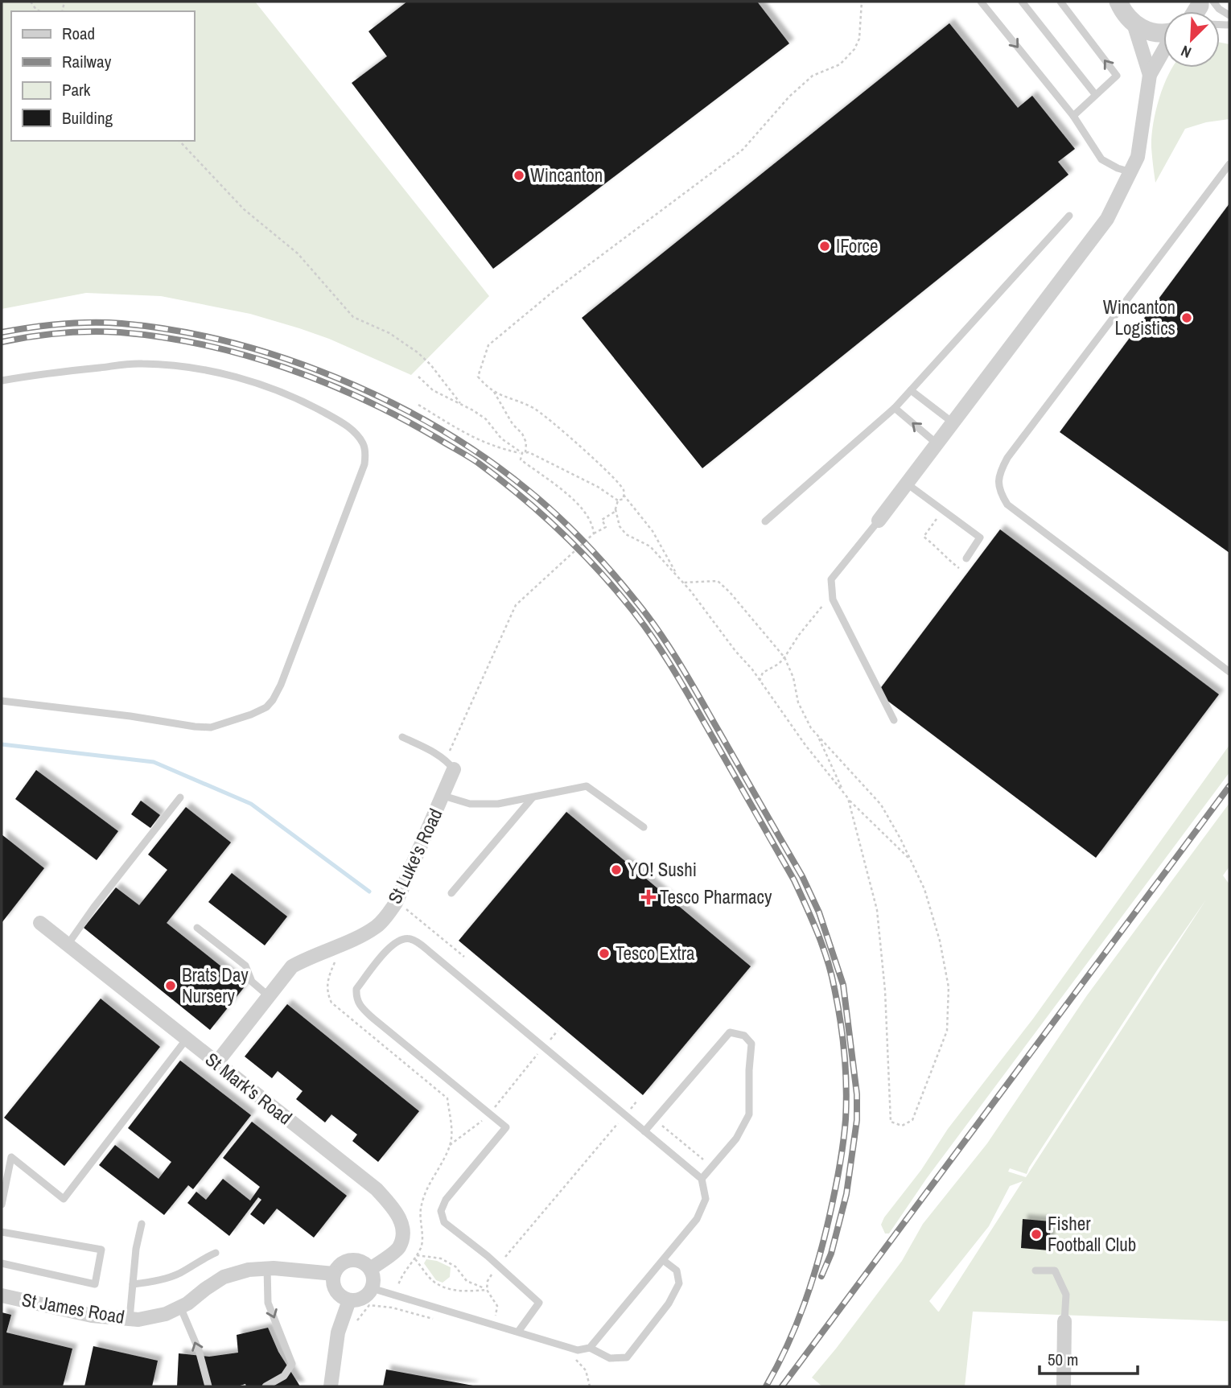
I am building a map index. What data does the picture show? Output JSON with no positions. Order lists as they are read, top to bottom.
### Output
{
  "streets": {
    "street": ["St Luke's Road", "St Mark's Road", "St James Road"]
  },
  "crossings": [
    ["St Luke's Road", "St Mark's Road"],
    ["St Mark's Road", "St James Road"]
  ],
  "places": {
    "other": [
      "Wincanton",
      "IForce",
      "Wincanton Logistics",
      "YO! Sushi",
      "Tesco Extra",
      "Brats Day Nursery",
      "Fisher Football Club"
    ],
    "health": ["Tesco Pharmacy"]
  },
  "legend": [
    "Road",
    "Railway",
    "Park",
    "Building"
  ],
  "scale_bar": "50 m",
  "north": "bottom left"
}
